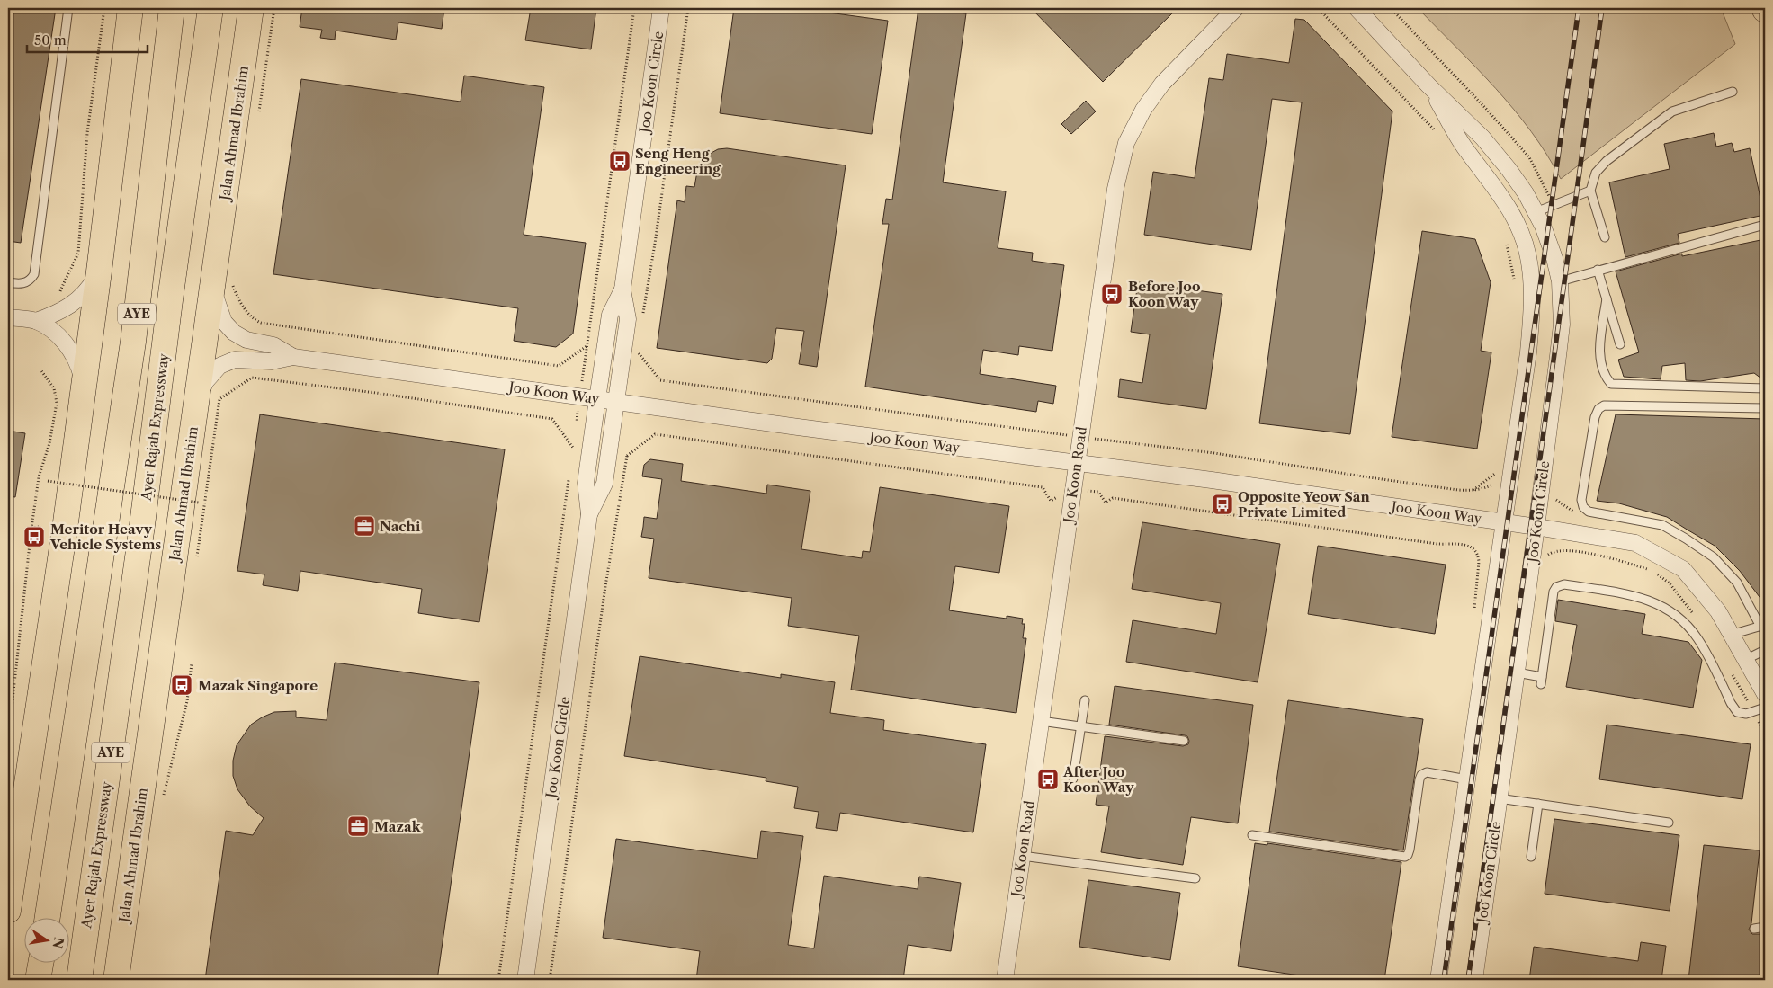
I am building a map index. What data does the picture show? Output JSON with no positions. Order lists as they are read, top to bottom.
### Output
{
  "streets": {
    "main road": ["Jalan Ahmad Ibrahim", "AYE", "Ayer Rajah Expressway"],
    "street": ["Joo Koon Circle", "Joo Koon Way", "Joo Koon Road"]
  },
  "crossings": [
    ["Joo Koon Circle", "Joo Koon Way"],
    ["Jalan Ahmad Ibrahim", "Joo Koon Way"],
    ["Joo Koon Way", "Joo Koon Road"]
  ],
  "places": {
    "bus stop": [
      "Seng Heng Engineering",
      "Before Joo Koon Way",
      "Opposite Yeow San Private Limited",
      "Meritor Heavy Vehicle Systems",
      "Mazak Singapore",
      "After Joo Koon Way"
    ],
    "office": ["Nachi", "Mazak"]
  },
  "scale_bar": "50 m",
  "north": "right"
}
